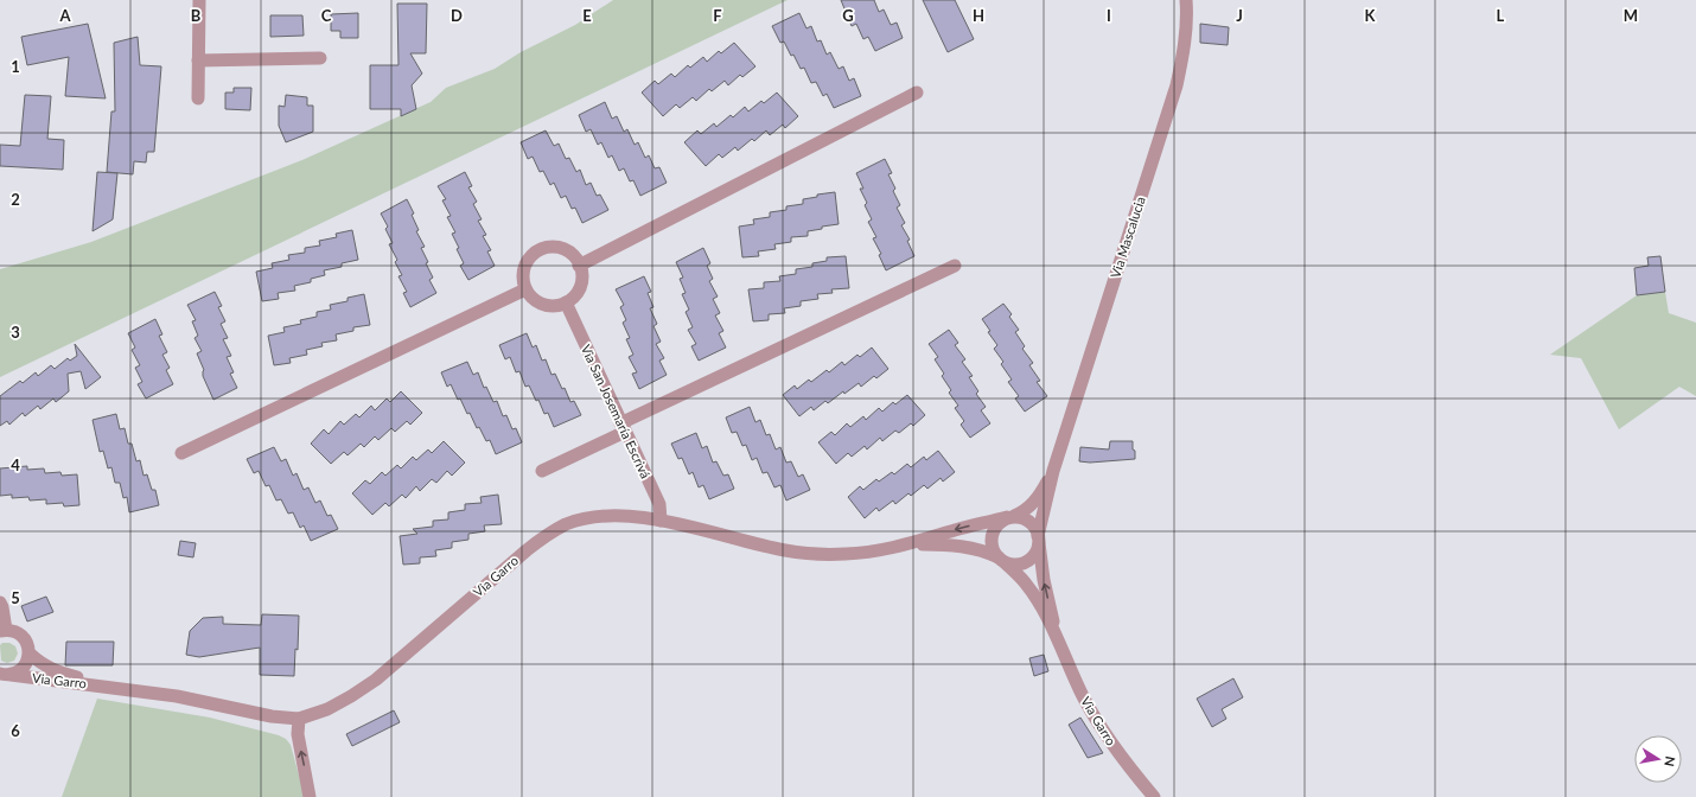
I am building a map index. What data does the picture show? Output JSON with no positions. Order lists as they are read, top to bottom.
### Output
{
  "streets": {
    "street": ["Via Mascalucia", "Via San Josemaría Escrivá", "Via Garro"]
  },
  "crossings": [
    ["Via San Josemaría Escrivá", "Via Garro"]
  ],
  "north": "right",
  "grid": {
    "columns": [
      "A",
      "B",
      "C",
      "D",
      "E",
      "F",
      "G",
      "H",
      "I",
      "J",
      "K",
      "L",
      "M"
    ],
    "rows": [
      "1",
      "2",
      "3",
      "4",
      "5",
      "6"
    ]
  }
}
